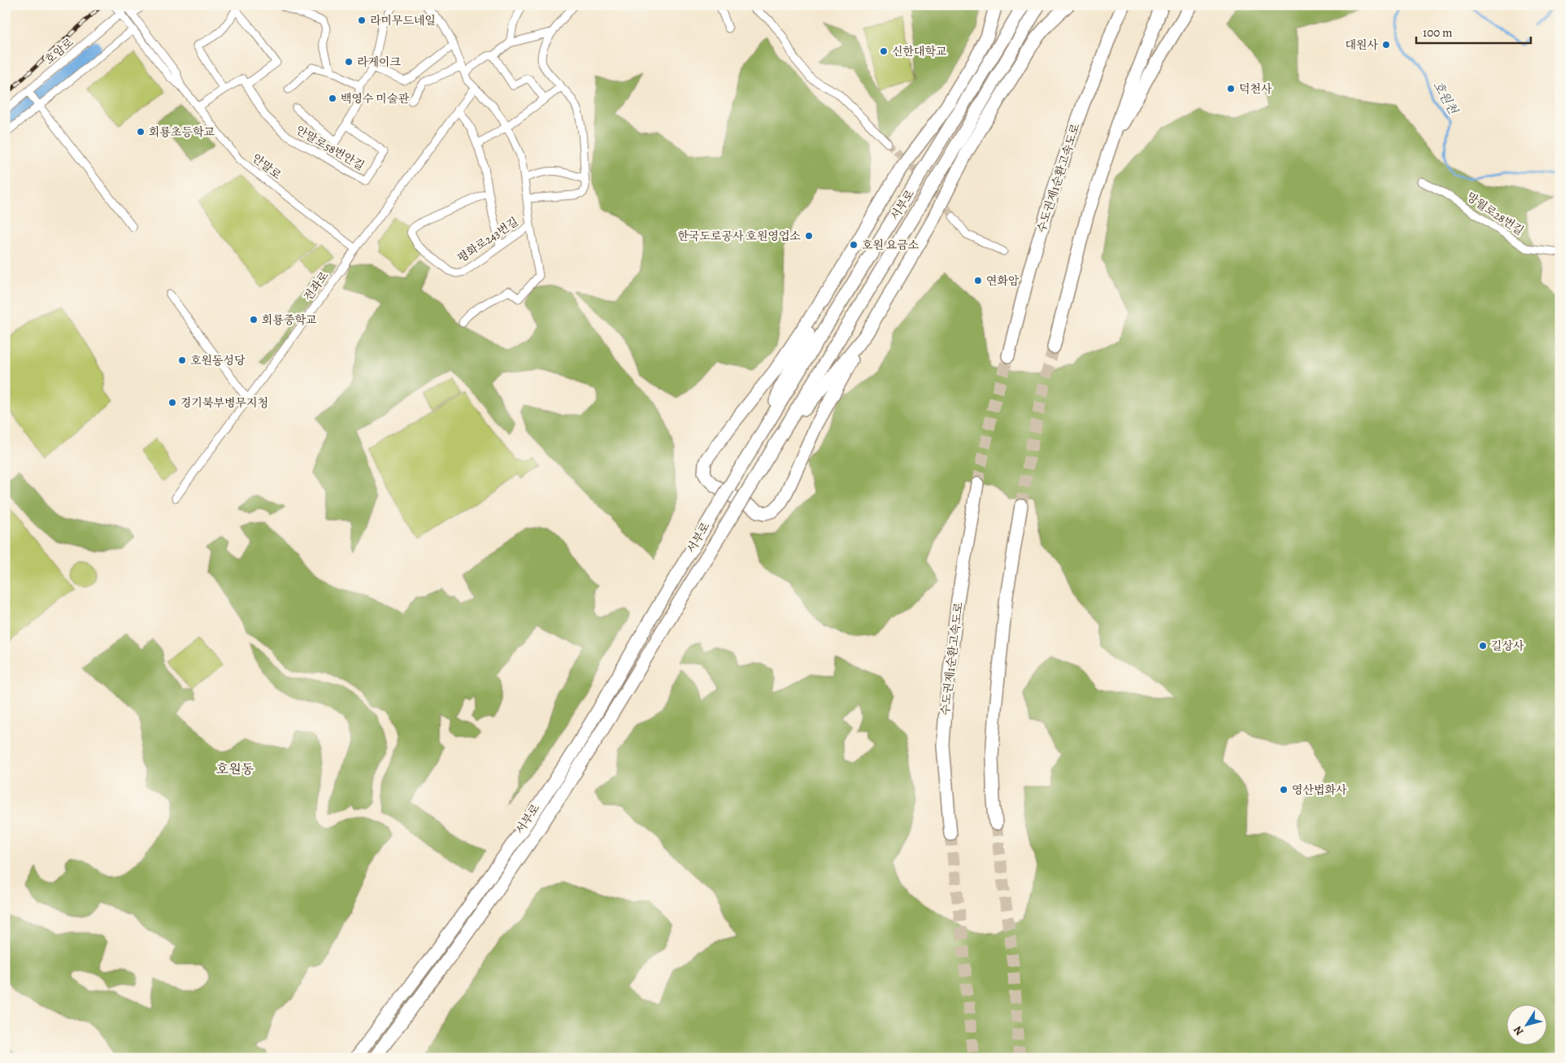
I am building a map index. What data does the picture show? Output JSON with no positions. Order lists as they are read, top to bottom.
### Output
{
  "streets": {
    "highway": ["수도권제1순환고속도로", "서부로"],
    "street": [
      "호암로",
      "안말로58번안길",
      "안말로",
      "망월로28번길",
      "평화로243번길",
      "전좌로"
    ]
  },
  "crossings": [
    ["호암로", "안말로"],
    ["안말로", "전좌로"],
    ["평화로243번길", "전좌로"]
  ],
  "districts": ["호원동"],
  "water": ["호원천"],
  "places": [
    "라미무드네일",
    "대원사",
    "신한대학교",
    "라케이크",
    "덕천사",
    "백영수 미술관",
    "회룡초등학교",
    "한국도로공사 호원영업소",
    "호원 요금소",
    "연화암",
    "회룡중학교",
    "호원동성당",
    "경기북부병무지청",
    "길상사",
    "영산법화사"
  ],
  "scale_bar": "100 m",
  "north": "bottom left"
}
